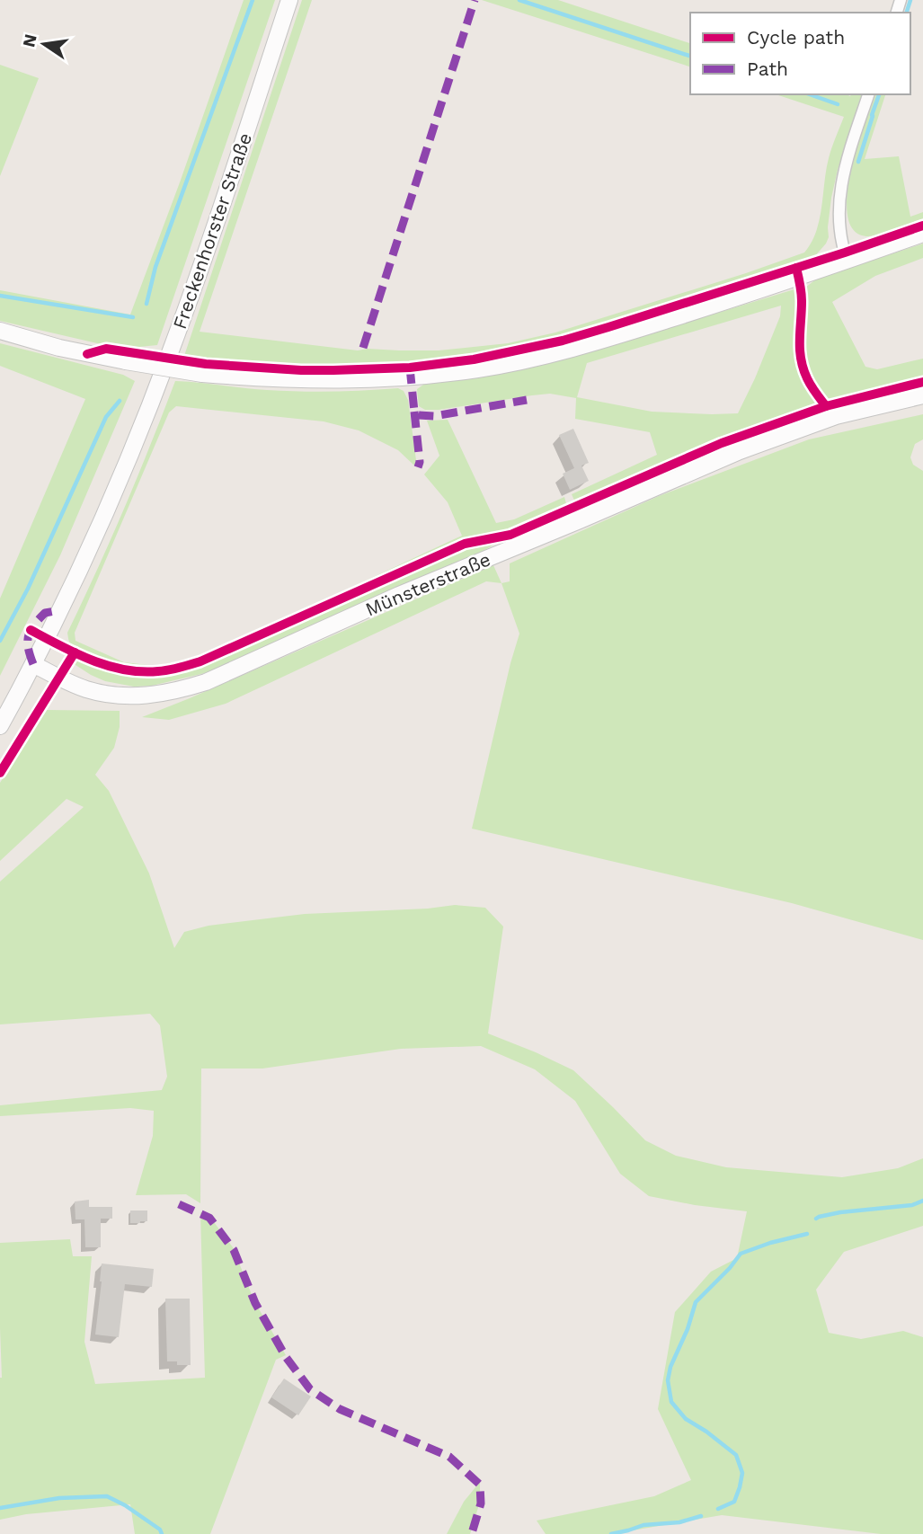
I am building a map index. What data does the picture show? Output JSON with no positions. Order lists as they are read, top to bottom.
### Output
{
  "streets": {
    "main road": ["Freckenhorster Straße", "Münsterstraße"]
  },
  "crossings": [
    ["Freckenhorster Straße", "Münsterstraße"]
  ],
  "legend": ["Cycle path", "Path"],
  "north": "left"
}
